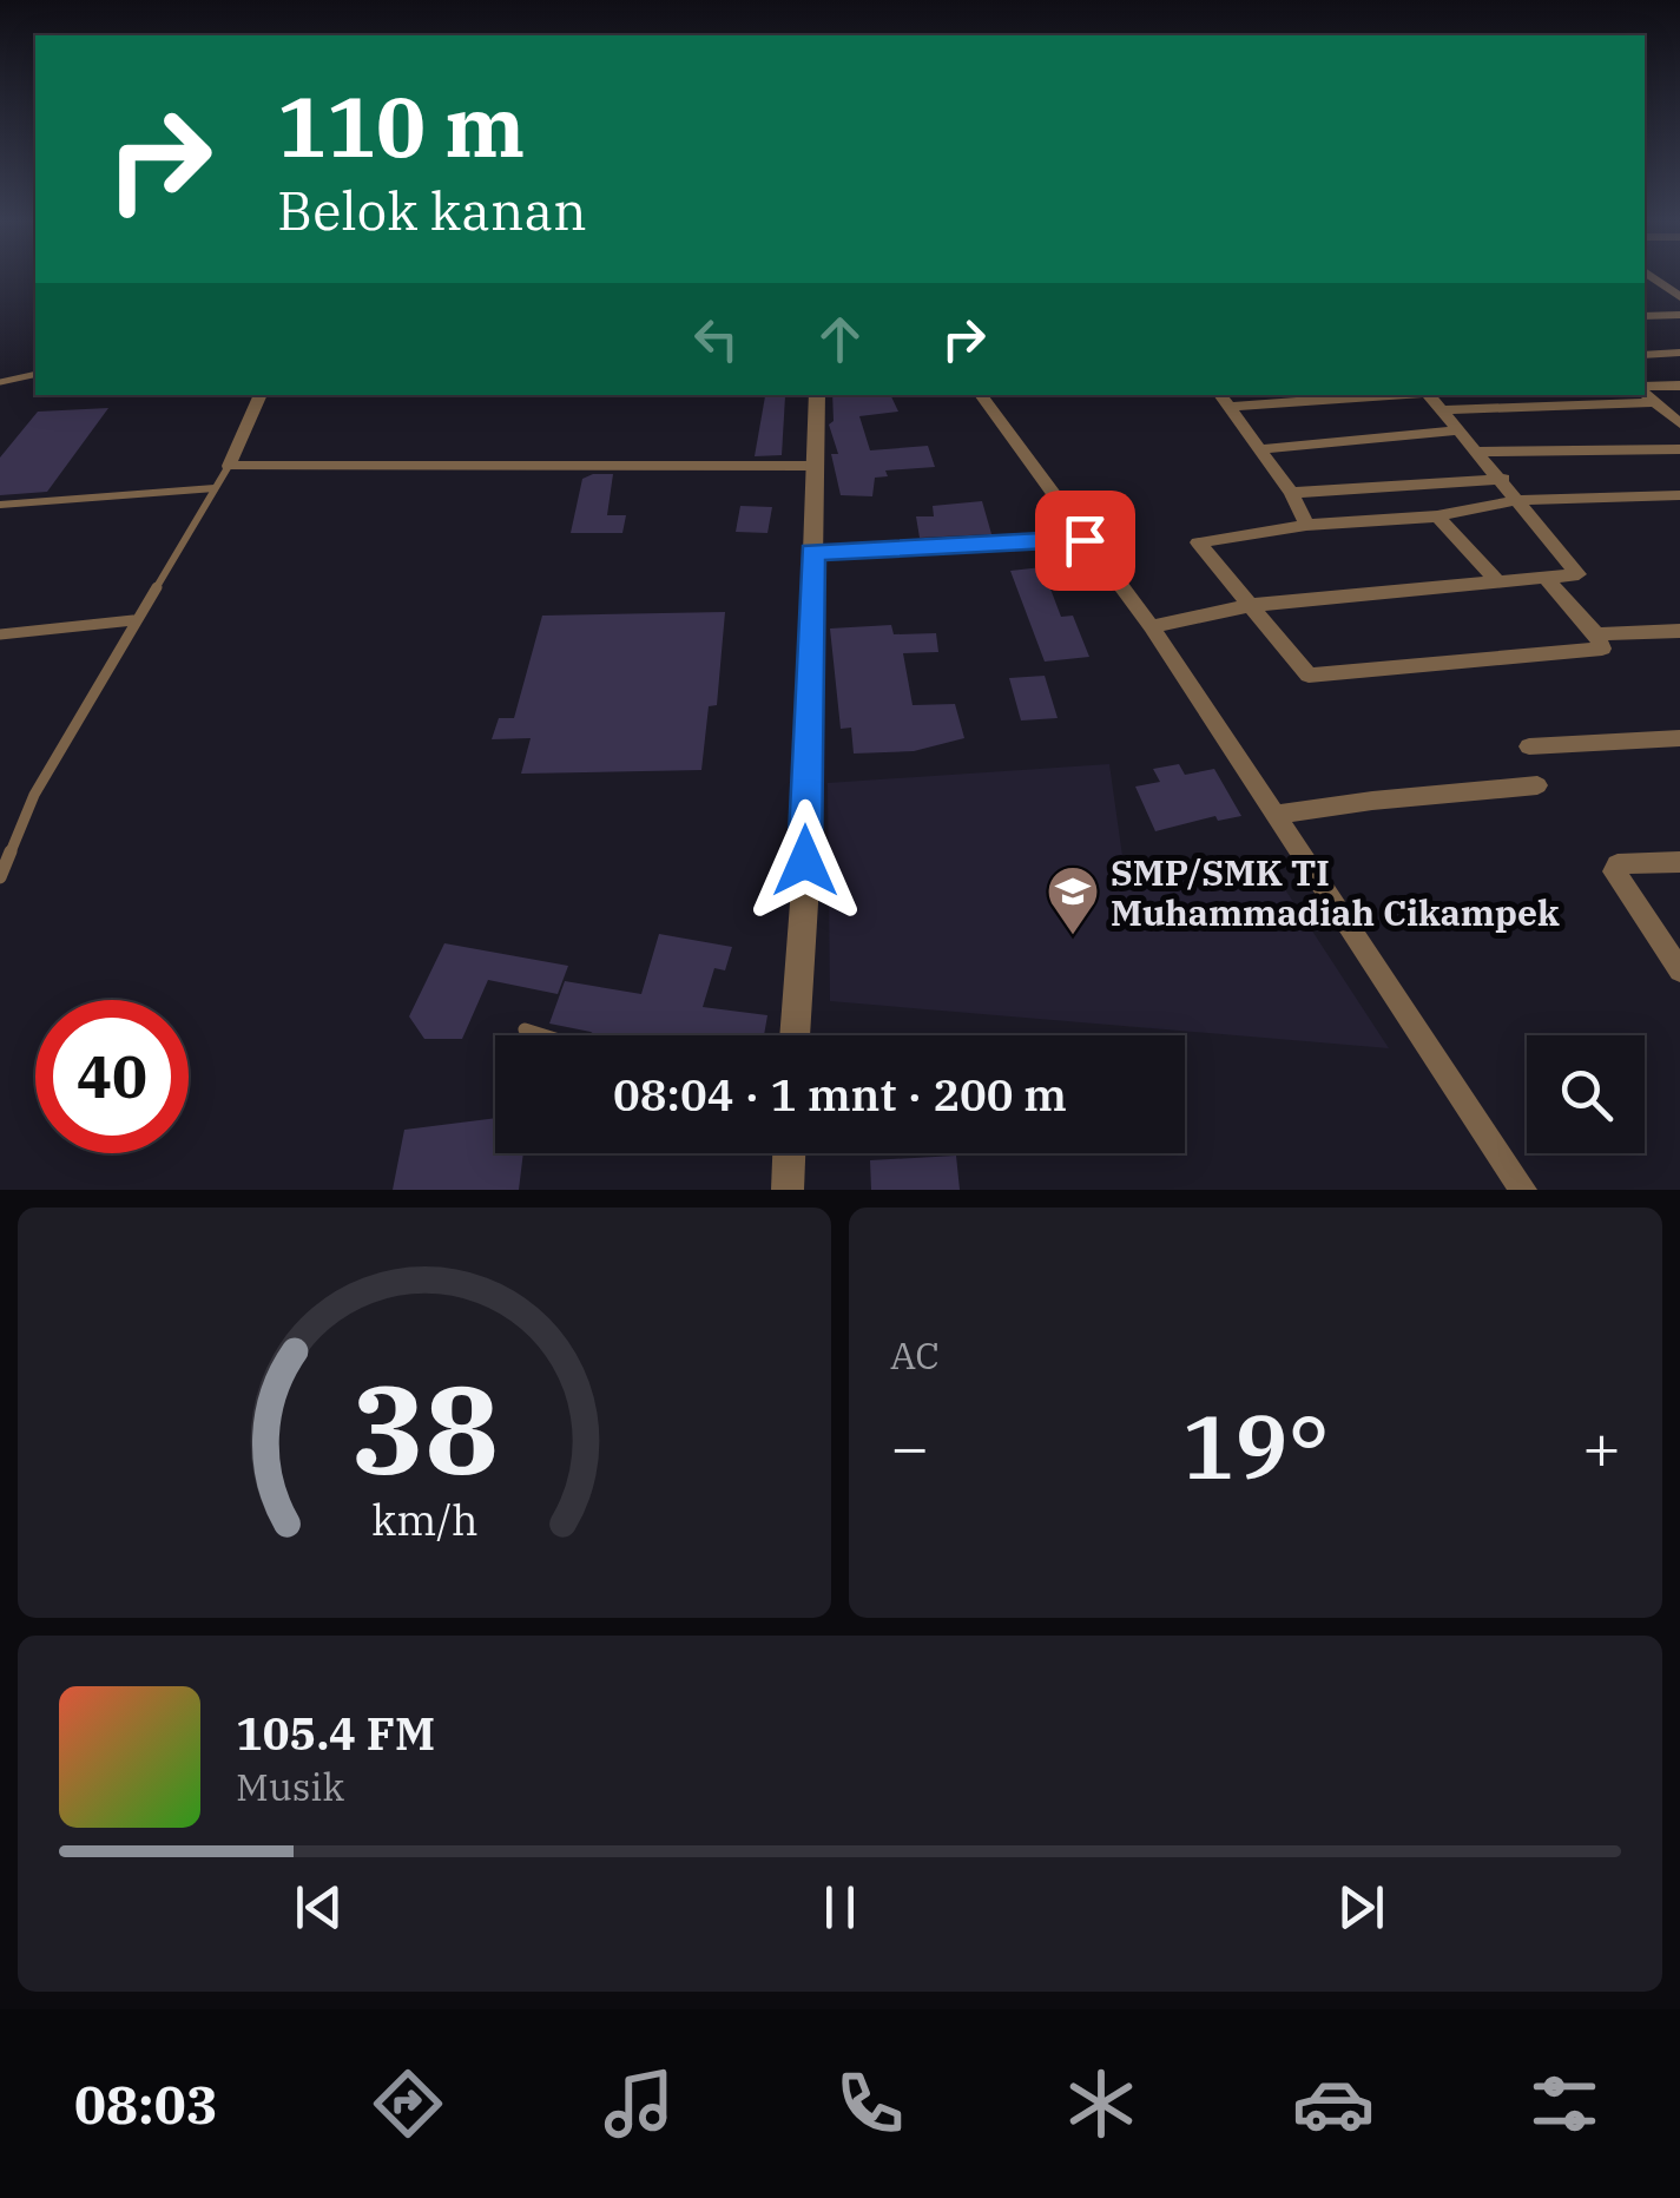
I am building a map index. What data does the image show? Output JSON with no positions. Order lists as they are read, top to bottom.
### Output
{
  "places": {
    "school or university": ["SMP/SMK TI Muhammadiah Cikampek"]
  },
  "page": {
    "turn": ["110 m", "Belok kanan"],
    "limit": "40",
    "trip": "08:04 · 1 mnt · 200 m",
    "tile": "AC",
    "heat": ["−", "19°", "+"],
    "song": ["105.4 FM", "Musik"],
    "tabs": "08:03",
    "gauge": ["38", "km/h"]
  }
}
